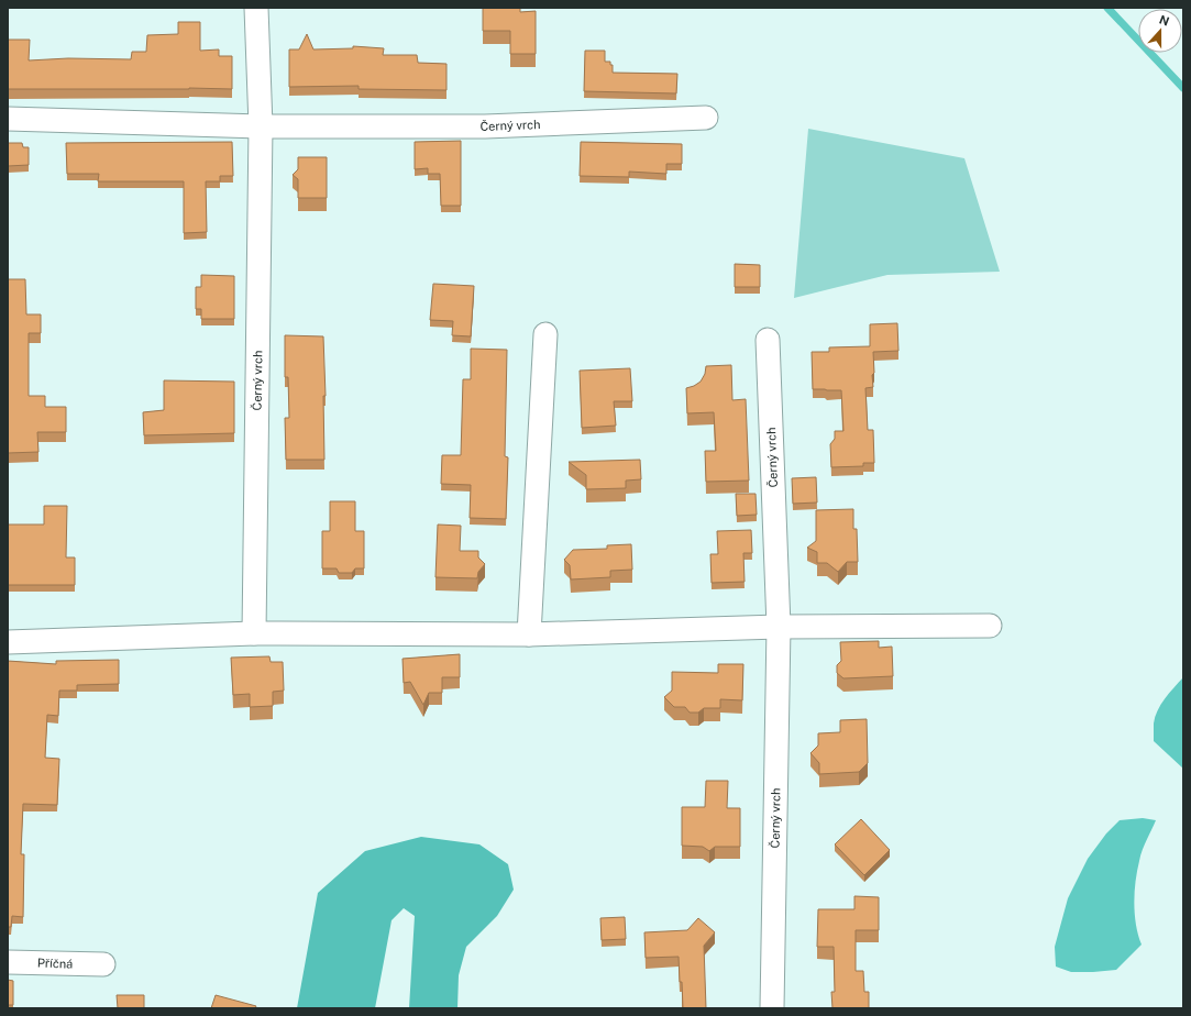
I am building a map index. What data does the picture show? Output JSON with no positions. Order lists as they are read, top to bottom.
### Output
{
  "streets": {
    "street": ["Černý vrch", "Příčná"]
  },
  "north": "top"
}
